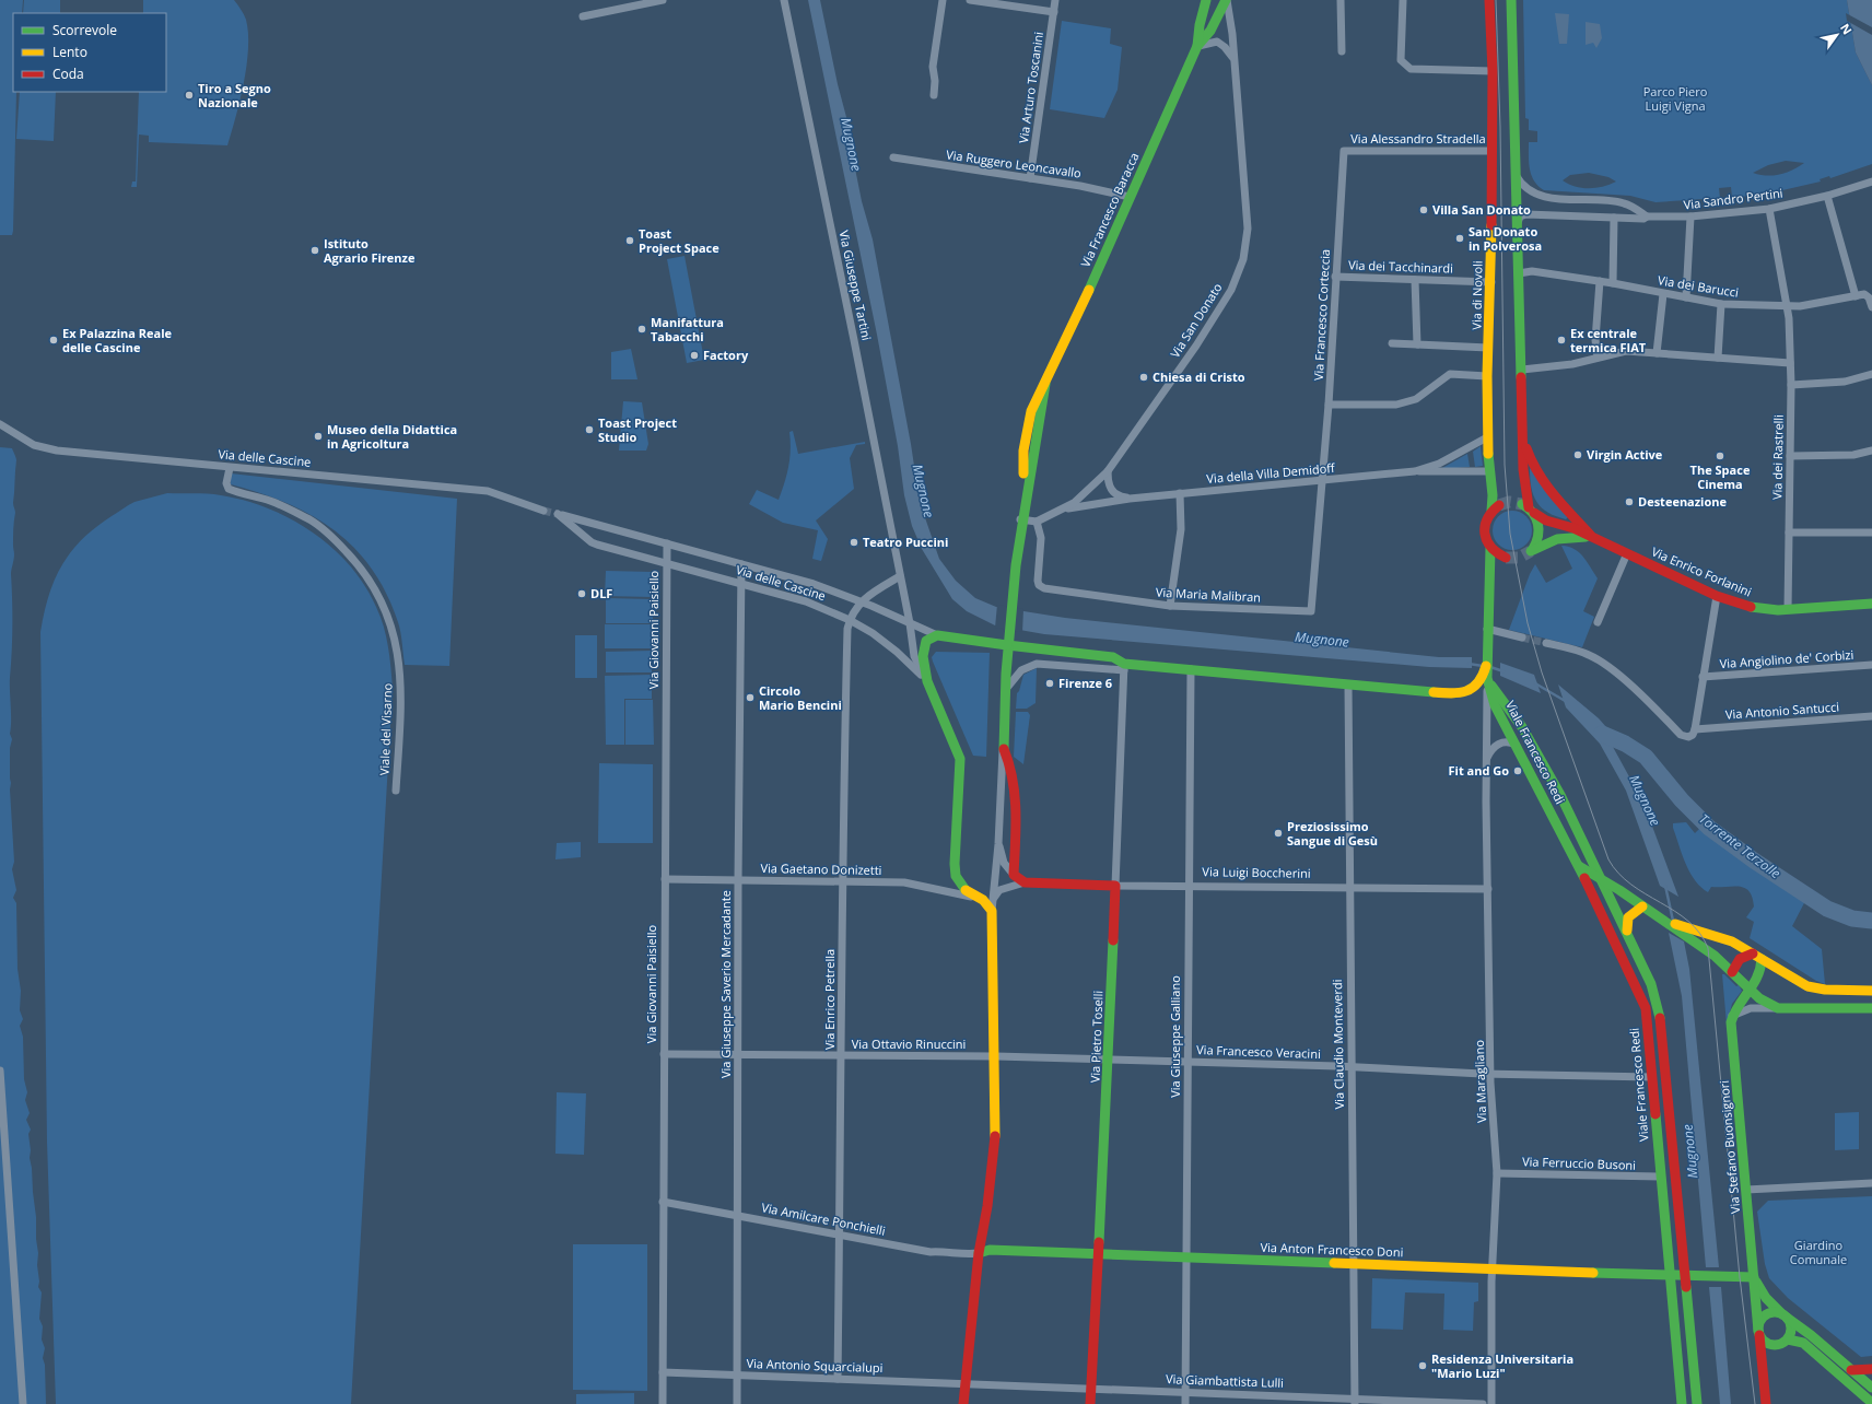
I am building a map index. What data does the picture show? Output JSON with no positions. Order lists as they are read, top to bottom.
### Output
{
  "streets": {
    "main road": [
      "Via Francesco Baracca",
      "Via di Novoli",
      "Via Enrico Forlanini",
      "Viale Francesco Redi",
      "Via Luigi Boccherini",
      "Via Pietro Toselli",
      "Via Stefano Buonsignori",
      "Via Anton Francesco Doni"
    ],
    "street": [
      "Via Arturo Toscanini",
      "Via Alessandro Stradella",
      "Via Ruggero Leoncavallo",
      "Via Sandro Pertini",
      "Via dei Tacchinardi",
      "Via Giuseppe Tartini",
      "Via dei Barucci",
      "Via Francesco Corteccia",
      "Via San Donato",
      "Via dei Rastrelli",
      "Via delle Cascine",
      "Via della Villa Demidoff",
      "Via Maria Malibran",
      "Via Giovanni Paisiello",
      "Via Angiolino de' Corbizi",
      "Via Antonio Santucci",
      "Viale del Visarno",
      "Via Gaetano Donizetti",
      "Via Giuseppe Saverio Mercadante",
      "Via Enrico Petrella",
      "Via Giuseppe Galliano",
      "Via Ottavio Rinuccini",
      "Via Claudio Monteverdi",
      "Via Francesco Veracini",
      "Via Maragliano",
      "Via Ferruccio Busoni",
      "Via Amilcare Ponchielli",
      "Via Antonio Squarcialupi",
      "Via Giambattista Lulli"
    ]
  },
  "crossings": [
    ["Via Arturo Toscanini", "Via Ruggero Leoncavallo"],
    ["Via Alessandro Stradella", "Via di Novoli"],
    ["Via Alessandro Stradella", "Via Francesco Corteccia"],
    ["Via Ruggero Leoncavallo", "Via Francesco Baracca"],
    ["Via Sandro Pertini", "Via dei Rastrelli"],
    ["Via Francesco Baracca", "Via San Donato"],
    ["Via dei Tacchinardi", "Via di Novoli"],
    ["Via dei Tacchinardi", "Via Francesco Corteccia"],
    ["Via Giuseppe Tartini", "Via delle Cascine"],
    ["Via dei Barucci", "Via dei Rastrelli"],
    ["Via di Novoli", "Via della Villa Demidoff"],
    ["Via di Novoli", "Viale Francesco Redi"],
    ["Via di Novoli", "Via Maragliano"],
    ["Via Francesco Corteccia", "Via della Villa Demidoff"],
    ["Via Francesco Corteccia", "Via Maria Malibran"],
    ["Via San Donato", "Via della Villa Demidoff"],
    ["Via San Donato", "Via Maria Malibran"],
    ["Via dei Rastrelli", "Via Enrico Forlanini"],
    ["Via delle Cascine", "Via Giovanni Paisiello"],
    ["Via delle Cascine", "Viale del Visarno"],
    ["Via delle Cascine", "Via Giuseppe Saverio Mercadante"],
    ["Via delle Cascine", "Via Enrico Petrella"],
    ["Via della Villa Demidoff", "Via Maria Malibran"],
    ["Via Giovanni Paisiello", "Via Gaetano Donizetti"],
    ["Via Giovanni Paisiello", "Via Ottavio Rinuccini"],
    ["Via Giovanni Paisiello", "Via Amilcare Ponchielli"],
    ["Via Giovanni Paisiello", "Via Antonio Squarcialupi"],
    ["Viale Francesco Redi", "Via Francesco Veracini"],
    ["Viale Francesco Redi", "Via Maragliano"],
    ["Viale Francesco Redi", "Via Ferruccio Busoni"],
    ["Viale Francesco Redi", "Via Anton Francesco Doni"],
    ["Via Gaetano Donizetti", "Via Giuseppe Saverio Mercadante"],
    ["Via Gaetano Donizetti", "Via Enrico Petrella"],
    ["Via Luigi Boccherini", "Via Pietro Toselli"],
    ["Via Luigi Boccherini", "Via Giuseppe Galliano"],
    ["Via Luigi Boccherini", "Via Claudio Monteverdi"],
    ["Via Luigi Boccherini", "Via Maragliano"],
    ["Via Giuseppe Saverio Mercadante", "Via Ottavio Rinuccini"],
    ["Via Giuseppe Saverio Mercadante", "Via Amilcare Ponchielli"],
    ["Via Giuseppe Saverio Mercadante", "Via Antonio Squarcialupi"],
    ["Via Enrico Petrella", "Via Ottavio Rinuccini"],
    ["Via Enrico Petrella", "Via Amilcare Ponchielli"],
    ["Via Enrico Petrella", "Via Antonio Squarcialupi"],
    ["Via Pietro Toselli", "Via Francesco Veracini"],
    ["Via Pietro Toselli", "Via Anton Francesco Doni"],
    ["Via Pietro Toselli", "Via Giambattista Lulli"],
    ["Via Giuseppe Galliano", "Via Francesco Veracini"],
    ["Via Giuseppe Galliano", "Via Anton Francesco Doni"],
    ["Via Giuseppe Galliano", "Via Giambattista Lulli"],
    ["Via Ottavio Rinuccini", "Via Francesco Veracini"],
    ["Via Claudio Monteverdi", "Via Francesco Veracini"],
    ["Via Claudio Monteverdi", "Via Anton Francesco Doni"],
    ["Via Claudio Monteverdi", "Via Giambattista Lulli"],
    ["Via Francesco Veracini", "Via Maragliano"],
    ["Via Maragliano", "Via Ferruccio Busoni"],
    ["Via Maragliano", "Via Anton Francesco Doni"],
    ["Via Stefano Buonsignori", "Via Anton Francesco Doni"],
    ["Via Amilcare Ponchielli", "Via Anton Francesco Doni"],
    ["Via Antonio Squarcialupi", "Via Giambattista Lulli"]
  ],
  "water": ["Mugnone", "Torrente Terzolle"],
  "parks": ["Parco Piero Luigi Vigna", "Giardino Comunale"],
  "places": [
    "Tiro a Segno Nazionale",
    "Villa San Donato",
    "San Donato in Polverosa",
    "Toast Project Space",
    "Istituto Agrario Firenze",
    "Manifattura Tabacchi",
    "Ex Palazzina Reale delle Cascine",
    "Ex centrale termica FIAT",
    "Factory",
    "Chiesa di Cristo",
    "Toast Project Studio",
    "Museo della Didattica in Agricoltura",
    "Virgin Active",
    "The Space Cinema",
    "Desteenazione",
    "Teatro Puccini",
    "DLF",
    "Firenze 6",
    "Circolo Mario Bencini",
    "Fit and Go",
    "Preziosissimo Sangue di Gesù",
    "Residenza Universitaria \"Mario Luzi\""
  ],
  "legend": ["Scorrevole", "Lento", "Coda"],
  "north": "top right"
}
